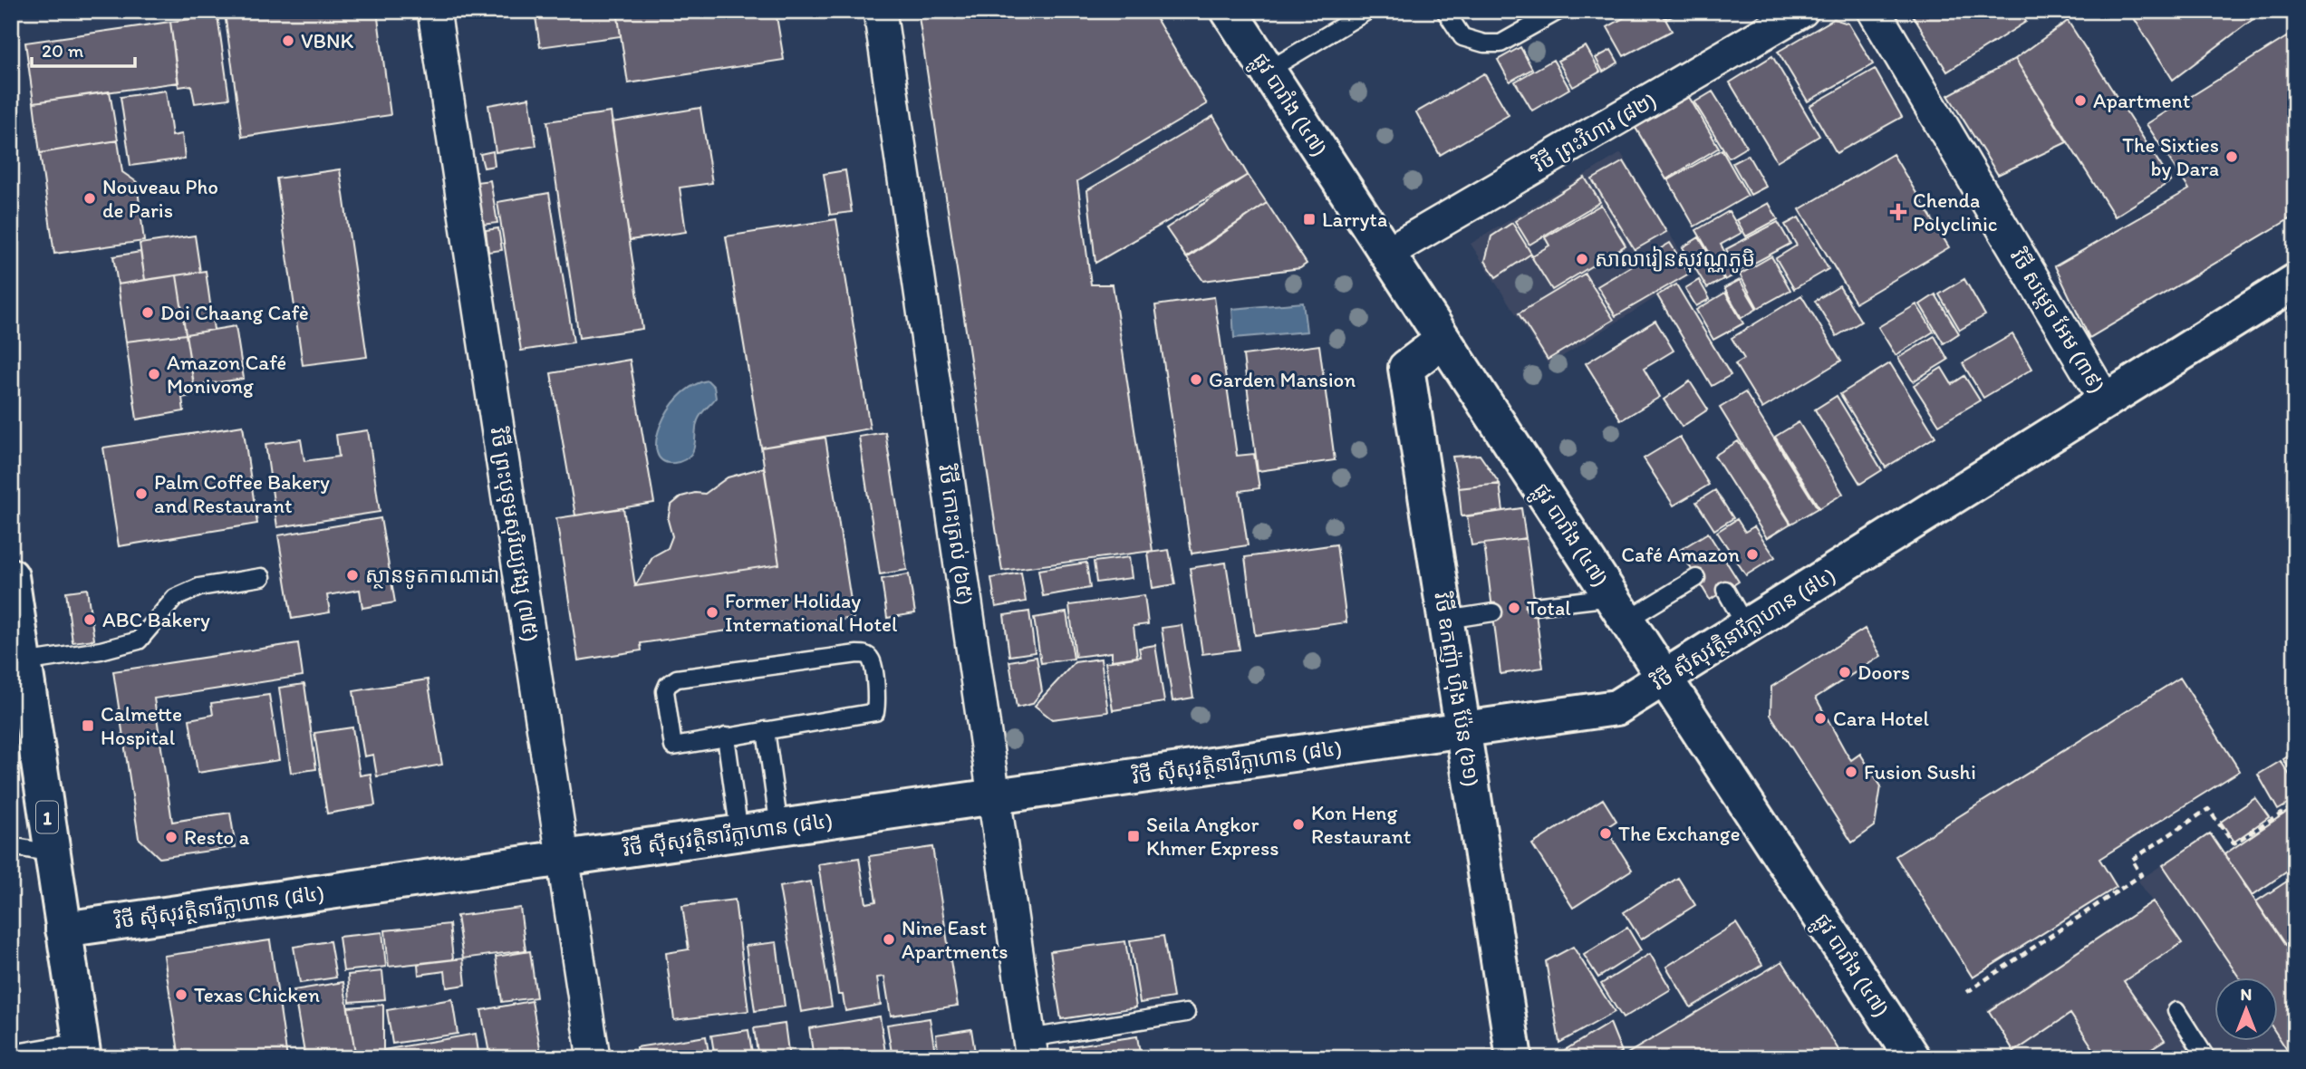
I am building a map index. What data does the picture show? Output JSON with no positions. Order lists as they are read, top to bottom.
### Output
{
  "streets": {
    "main road": [
      "ផ្លូវ បារាំង (៤៧)",
      "វិថី ស៊ីសុវត្ថិនារីក្លាហាន (៨៤)",
      "វិថី ឧកញ៉ា ហ៊ីង ប៉ែន (៦១)",
      "1"
    ],
    "street": [
      "វិថី ព្រះវិហារ (៨២)",
      "វិថី សម្តេច អែម (៣៩)",
      "វិថី ព្រះបុទុមសុរិយ្យវង្ស (៧៥)",
      "វិថី កោះត្រល់ (៦៥)"
    ]
  },
  "crossings": [
    ["ផ្លូវ បារាំង (៤៧)", "វិថី ព្រះវិហារ (៨២)"],
    ["ផ្លូវ បារាំង (៤៧)", "វិថី ស៊ីសុវត្ថិនារីក្លាហាន (៨៤)"],
    ["ផ្លូវ បារាំង (៤៧)", "វិថី ឧកញ៉ា ហ៊ីង ប៉ែន (៦១)"],
    ["វិថី សម្តេច អែម (៣៩)", "វិថី ស៊ីសុវត្ថិនារីក្លាហាន (៨៤)"],
    ["វិថី ព្រះបុទុមសុរិយ្យវង្ស (៧៥)", "វិថី ស៊ីសុវត្ថិនារីក្លាហាន (៨៤)"],
    ["វិថី កោះត្រល់ (៦៥)", "វិថី ស៊ីសុវត្ថិនារីក្លាហាន (៨៤)"],
    ["វិថី ស៊ីសុវត្ថិនារីក្លាហាន (៨៤)", "វិថី ឧកញ៉ា ហ៊ីង ប៉ែន (៦១)"],
    ["វិថី ស៊ីសុវត្ថិនារីក្លាហាន (៨៤)", "1"]
  ],
  "places": {
    "other": [
      "VBNK",
      "Apartment",
      "The Sixties by Dara",
      "Nouveau Pho de Paris",
      "សាលារៀនសុវណ្ណភូមិ",
      "Doi Chaang Cafè",
      "Amazon Café Monivong",
      "Garden Mansion",
      "Palm Coffee Bakery and Restaurant",
      "Café Amazon",
      "ស្ថានទូតកាណាដា",
      "Total",
      "Former Holiday International Hotel",
      "ABC Bakery",
      "Doors",
      "Cara Hotel",
      "Fusion Sushi",
      "Kon Heng Restaurant",
      "The Exchange",
      "Resto a",
      "Nine East Apartments",
      "Texas Chicken"
    ],
    "health": ["Chenda Polyclinic"],
    "transit": ["Larryta", "Calmette Hospital", "Seila Angkor Khmer Express"]
  },
  "scale_bar": "20 m",
  "north": "top"
}
